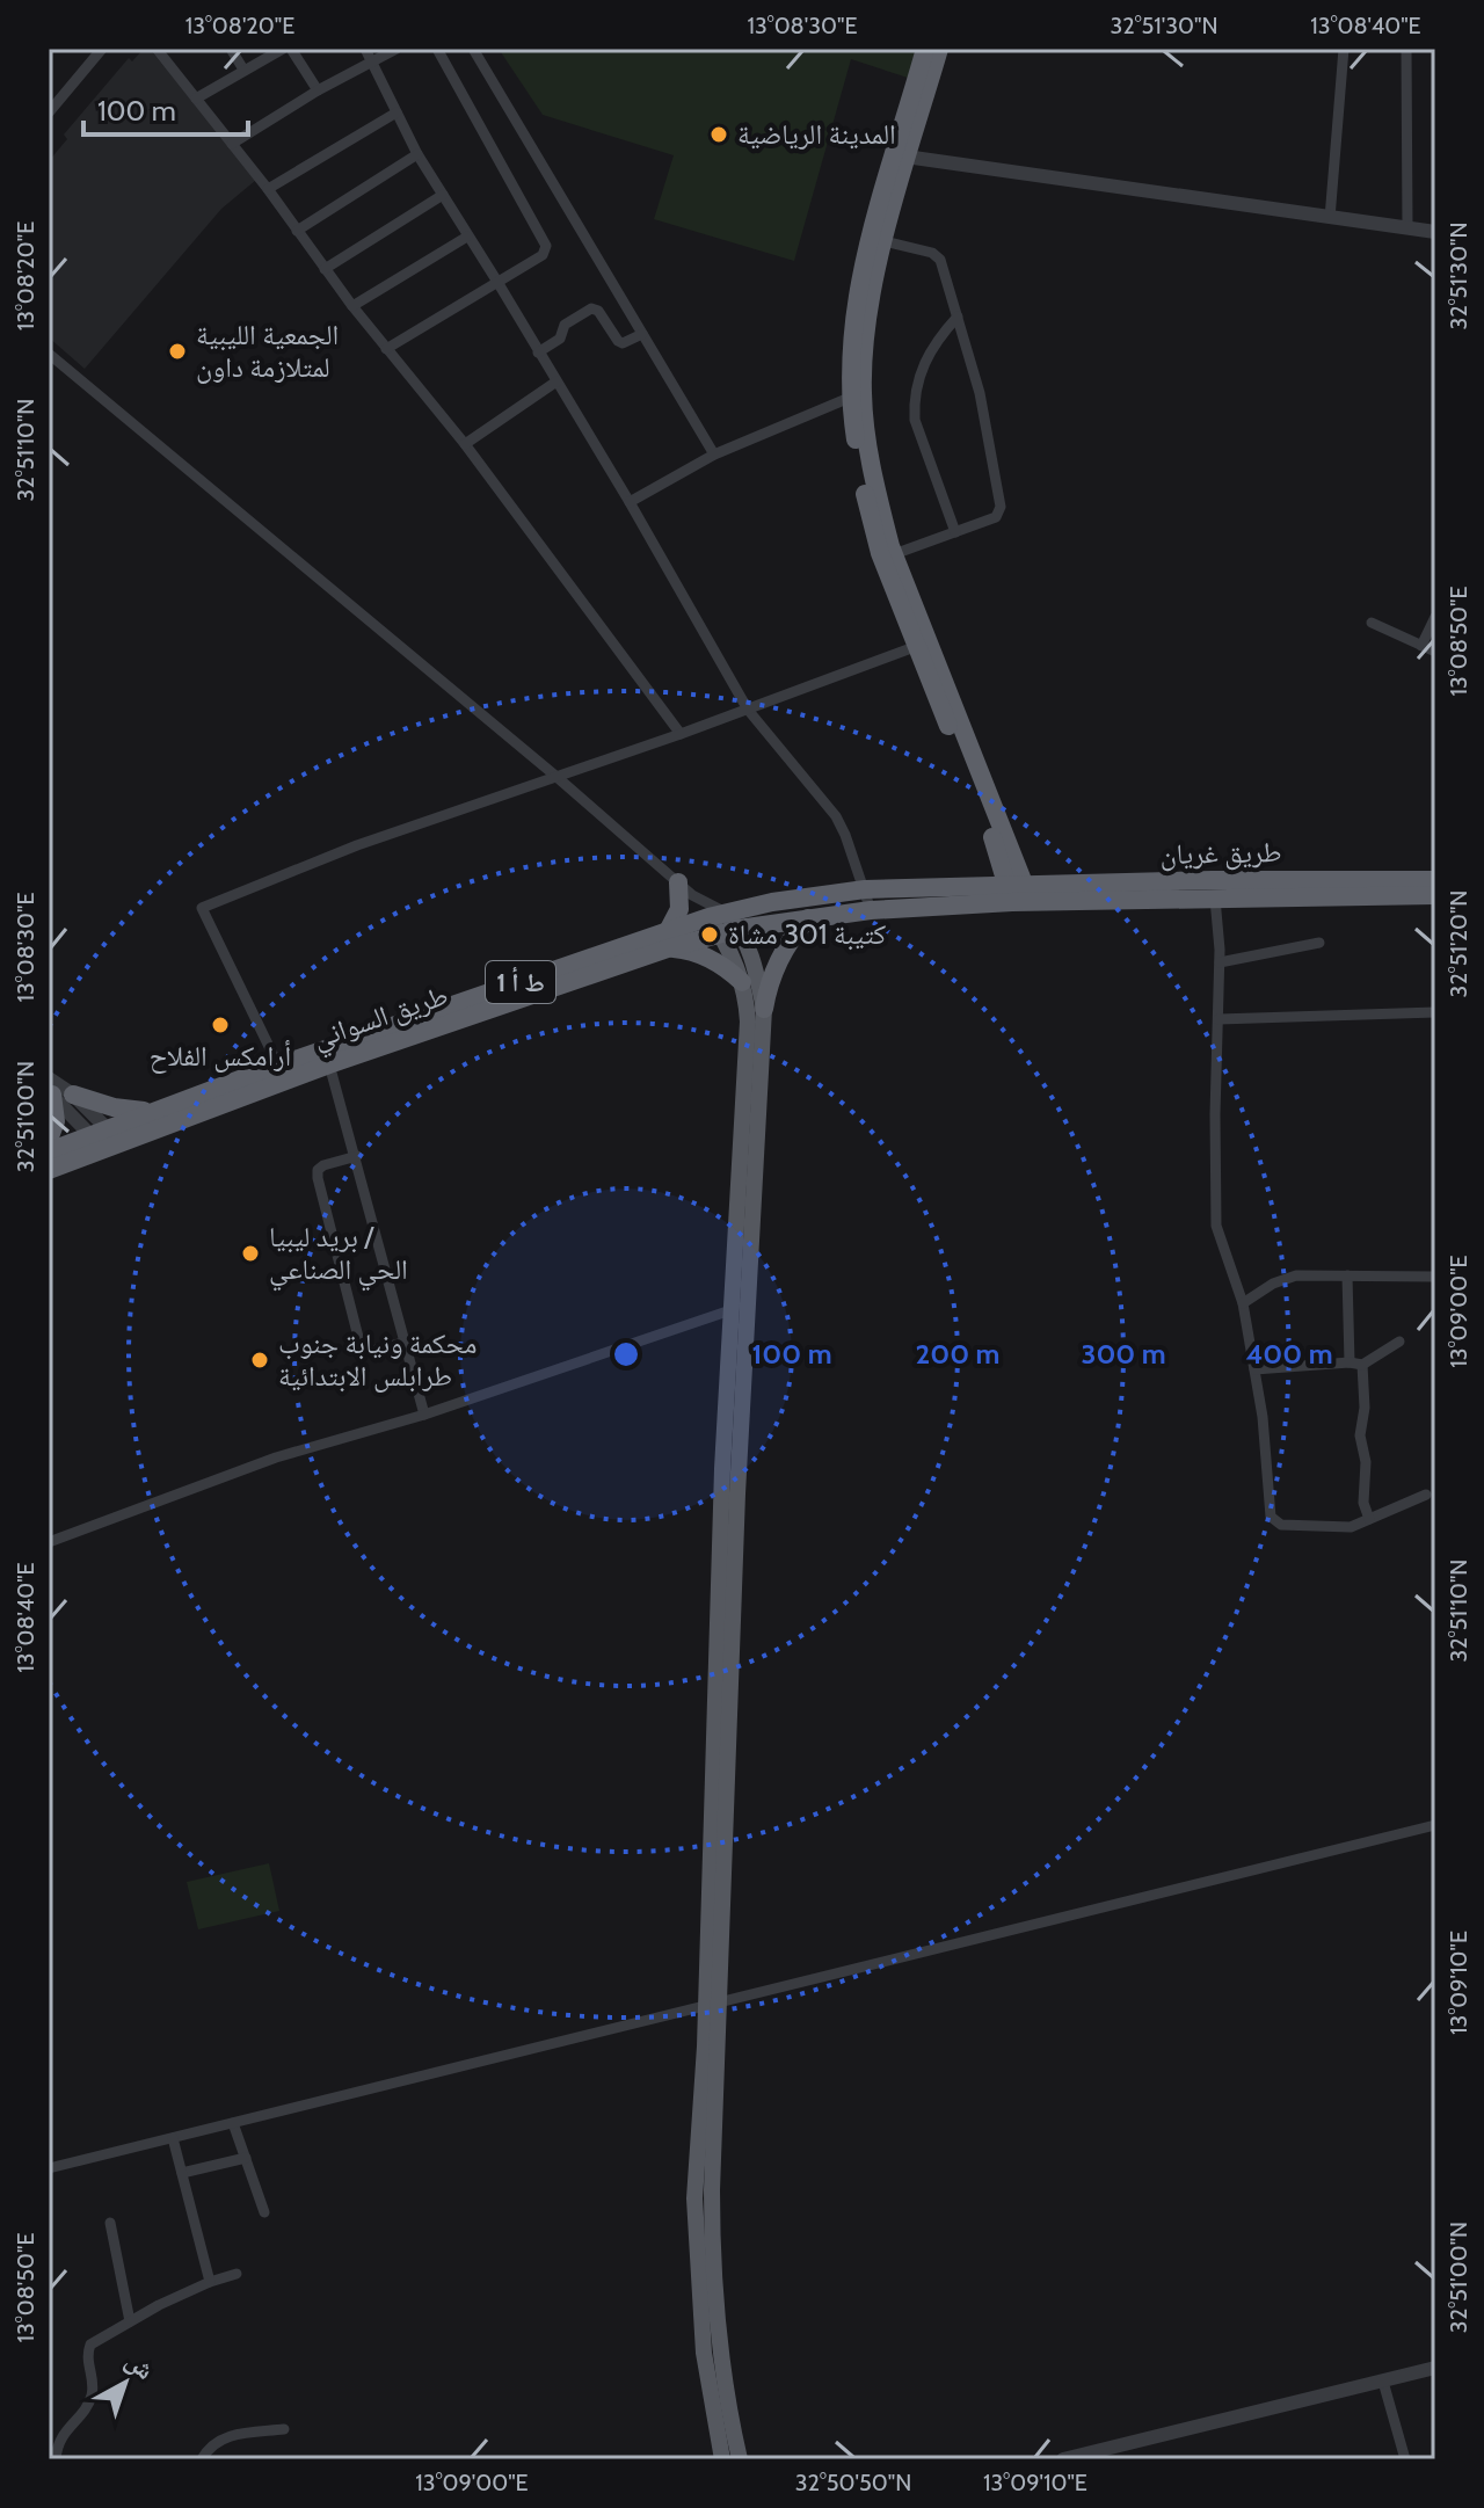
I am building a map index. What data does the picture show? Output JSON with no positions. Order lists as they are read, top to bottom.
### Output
{
  "streets": {
    "highway": ["طريق غريان", "ط أ 1", "طريق السواني"]
  },
  "crossings": [
    ["طريق غريان", "طريق السواني"]
  ],
  "places": [
    "المدينة الرياضية",
    "الجمعية الليبية لمتلازمة داون",
    "كتيبة 301 مشاة",
    "أرامكس الفلاح",
    "بريد ليبيا / الحي الصناعي",
    "محكمة ونيابة جنوب طرابلس الابتدائية"
  ],
  "scale_bar": "100 m",
  "north": "top right",
  "coordinates": [
    "13°08'20\"E",
    "13°08'30\"E",
    "32°51'30\"N",
    "13°08'40\"E",
    "32°51'10\"N",
    "13°08'50\"E",
    "32°51'20\"N",
    "32°51'00\"N",
    "13°09'00\"E",
    "13°09'10\"E",
    "32°50'50\"N"
  ],
  "rings": [
    "100 m",
    "200 m",
    "300 m",
    "400 m"
  ]
}
